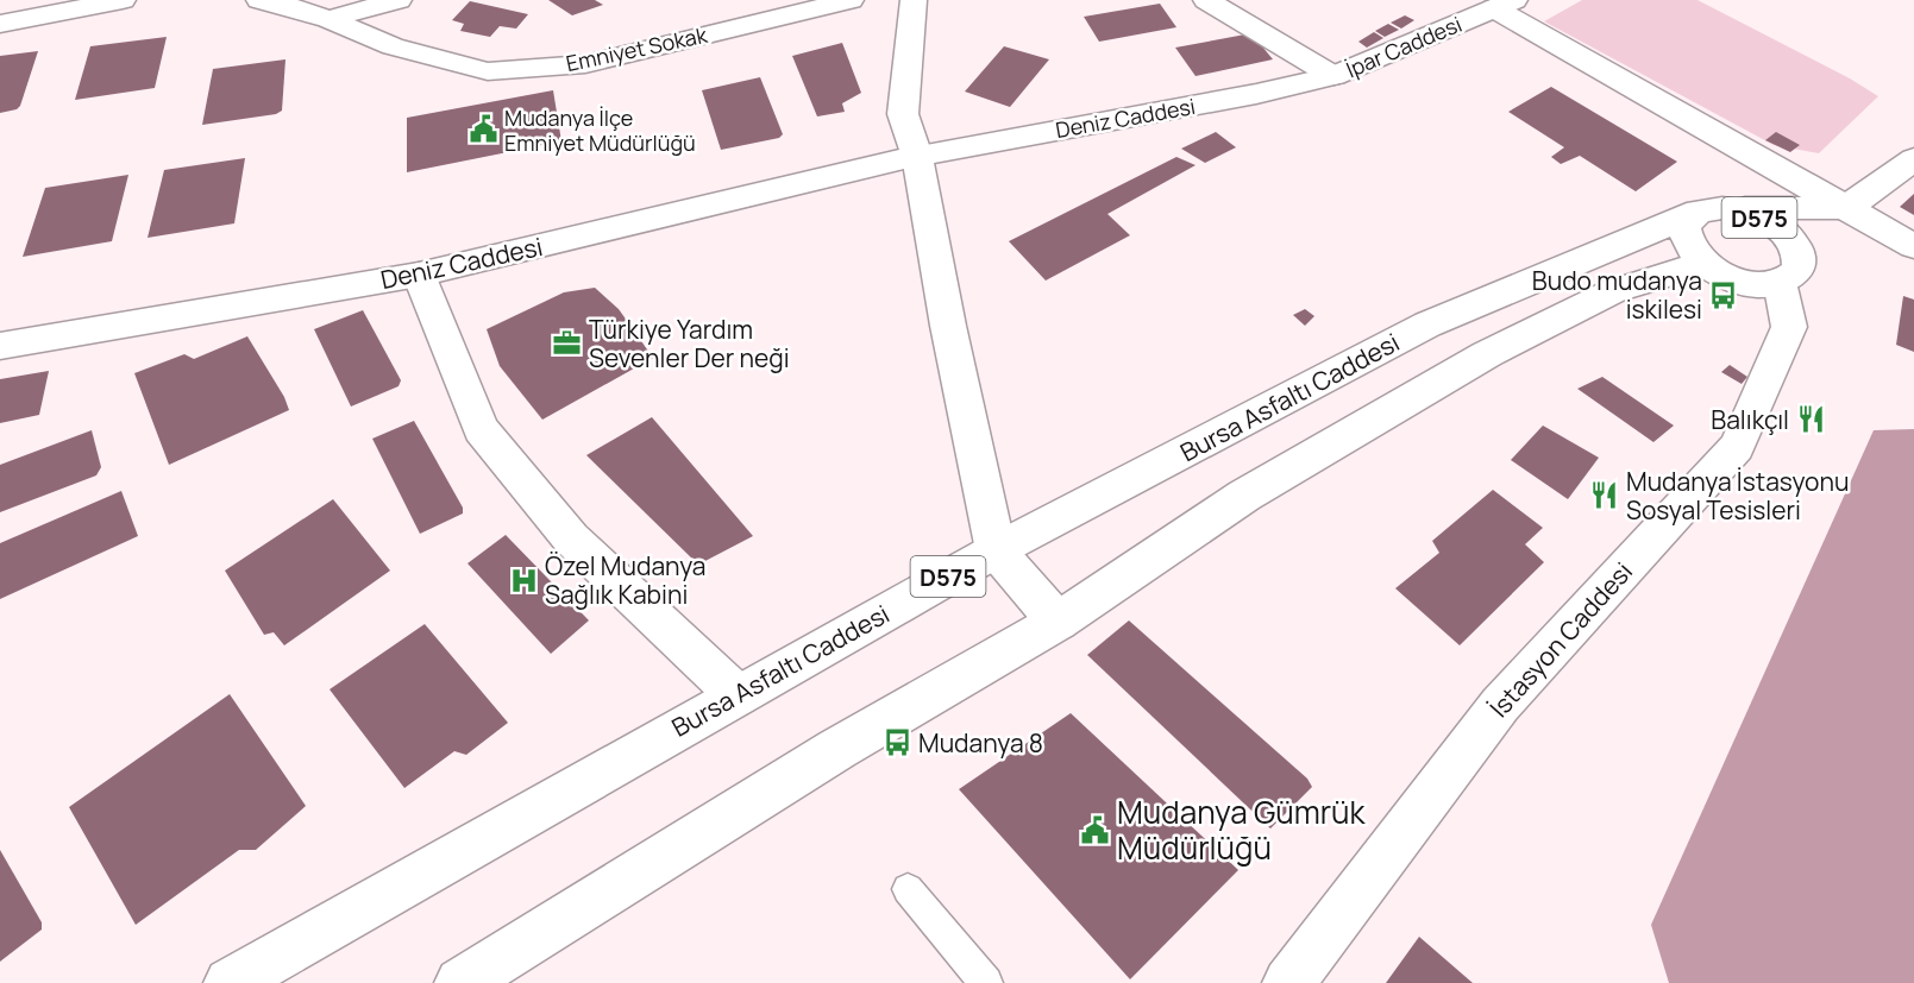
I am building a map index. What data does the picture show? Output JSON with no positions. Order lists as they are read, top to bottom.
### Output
{
  "streets": {
    "main road": [
      "İpar Caddesi",
      "Emniyet Sokak",
      "Deniz Caddesi",
      "D575",
      "Bursa Asfaltı Caddesi",
      "İstasyon Caddesi"
    ]
  },
  "crossings": [
    ["İpar Caddesi", "Deniz Caddesi"],
    ["D575", "Bursa Asfaltı Caddesi"],
    ["D575", "İstasyon Caddesi"]
  ],
  "places": {
    "public building": ["Mudanya İlçe Emniyet Müdürlüğü", "Mudanya Gümrük Müdürlüğü"],
    "bus stop": ["Budo mudanya iskilesi", "Mudanya 8"],
    "office": ["Türkiye Yardım Sevenler Der neği"],
    "restaurant": ["Balıkçıl", "Mudanya İstasyonu Sosyal Tesisleri"],
    "hospital": ["Özel Mudanya Sağlık Kabini"]
  }
}
